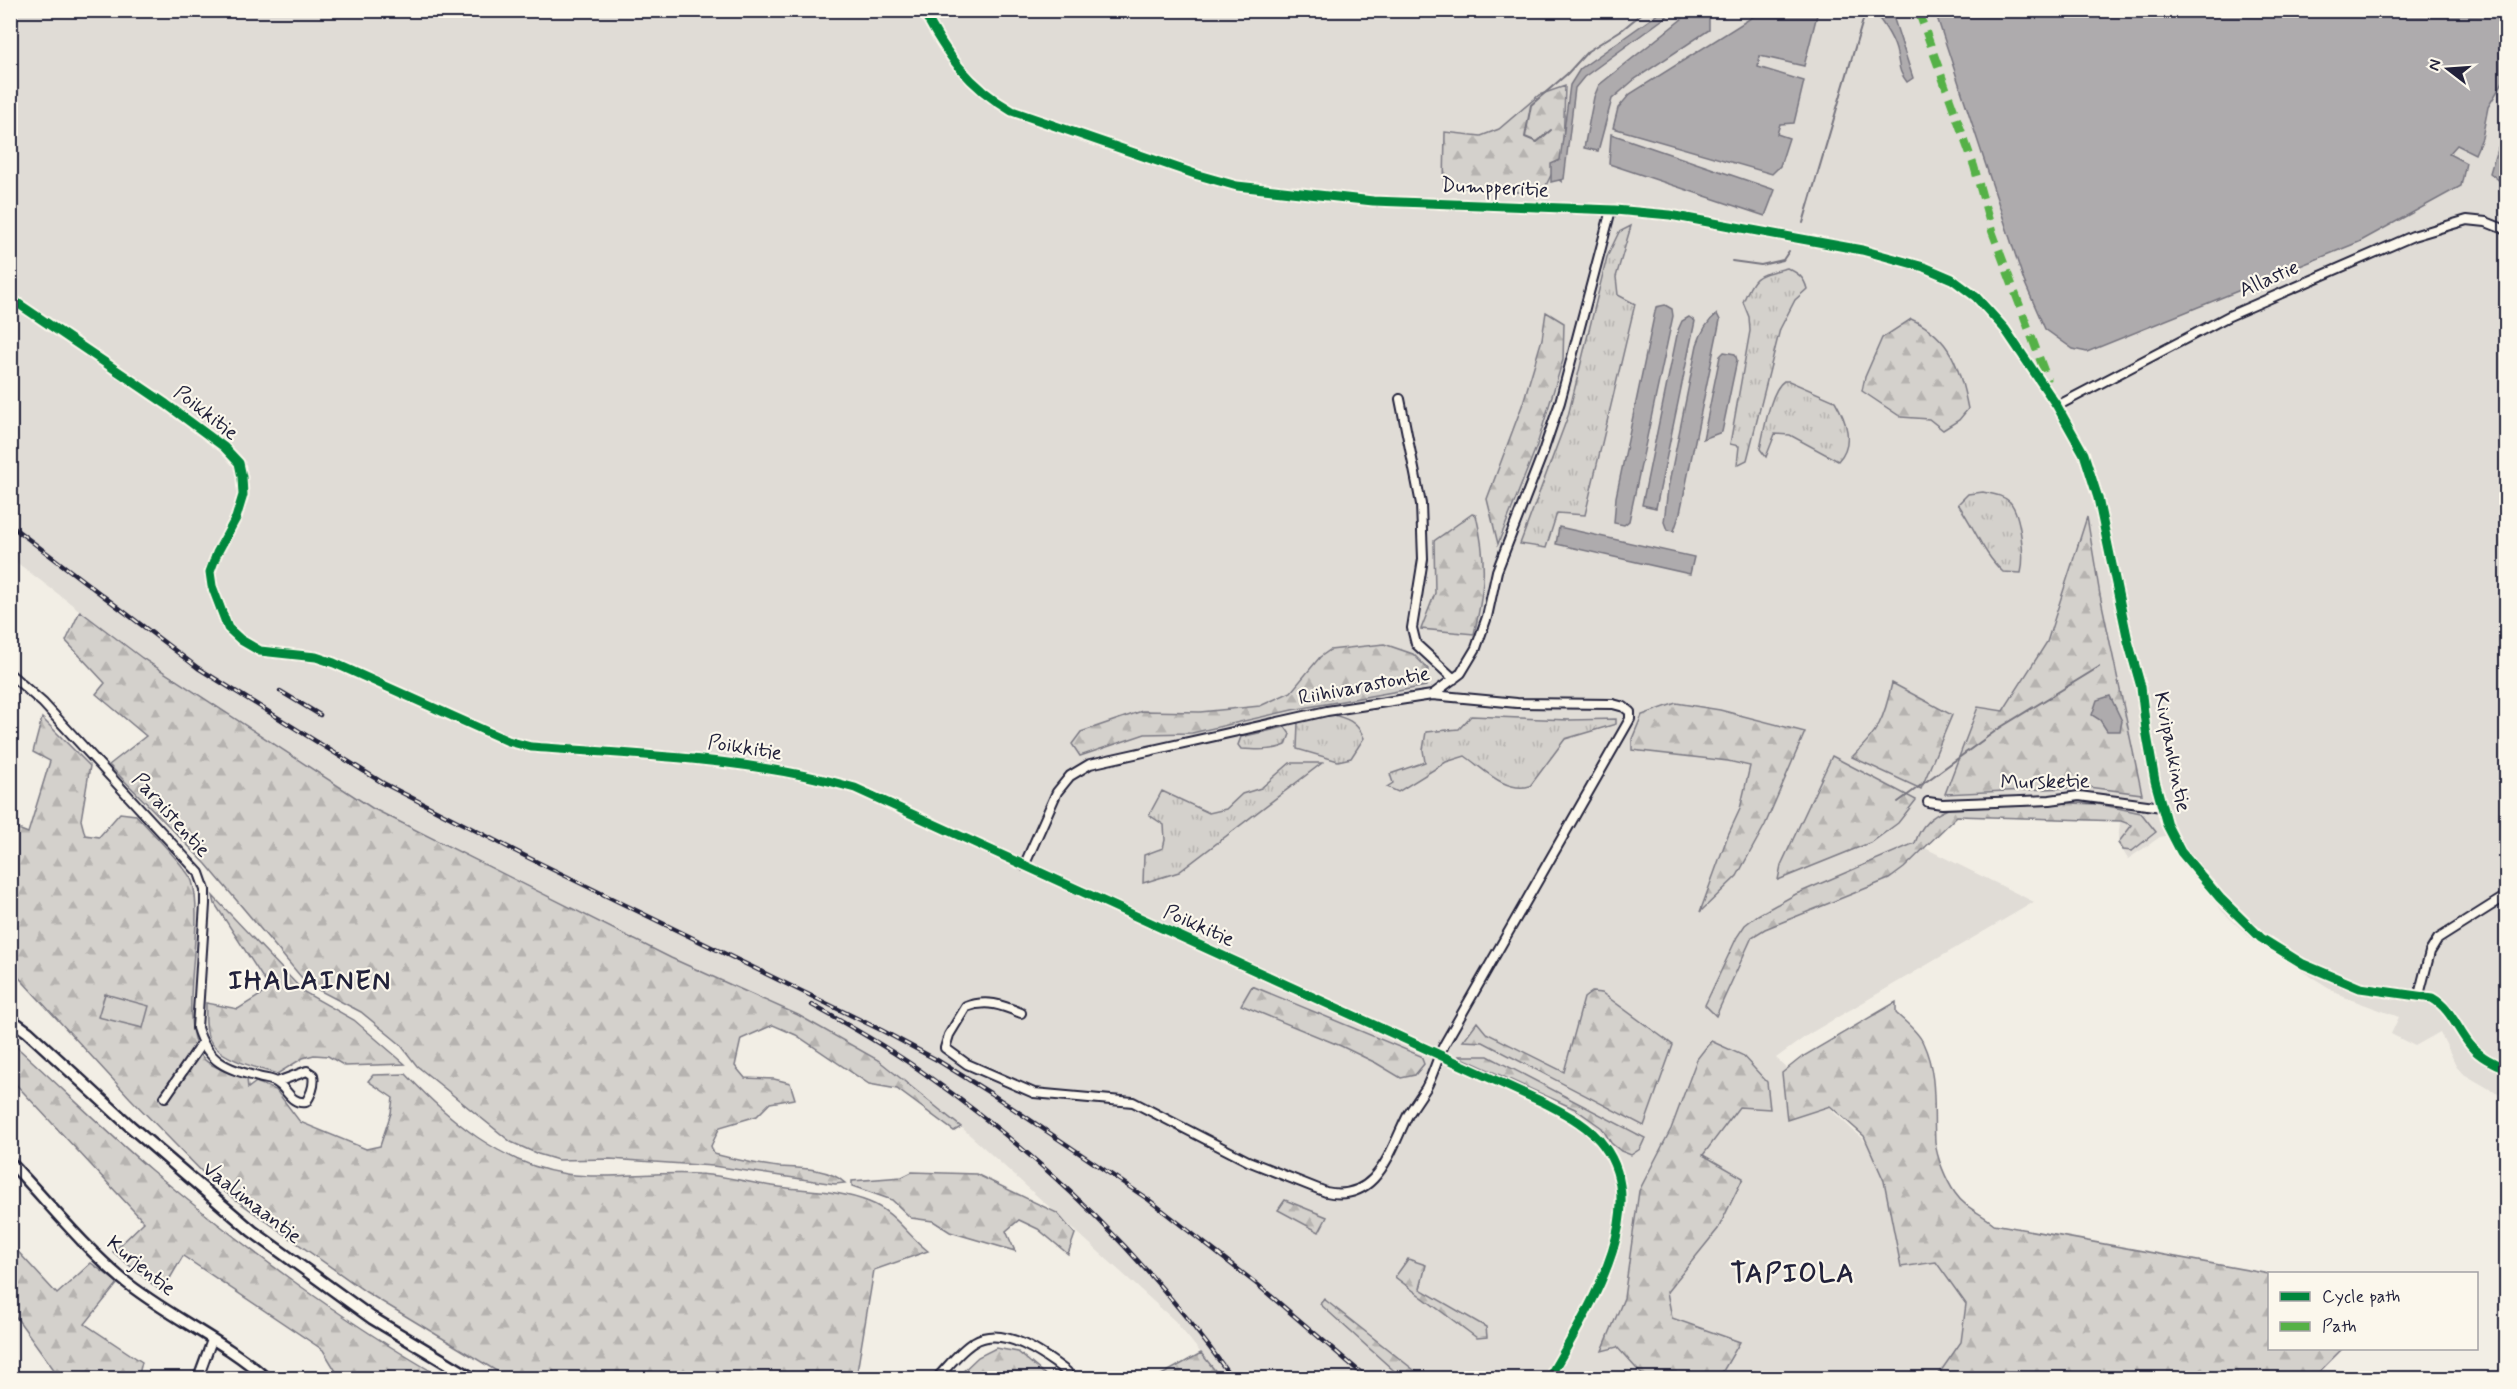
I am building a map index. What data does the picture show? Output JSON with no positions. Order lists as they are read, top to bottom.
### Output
{
  "streets": {
    "main road": ["Vaalimaantie"],
    "street": [
      "Dumpperitie",
      "Allastie",
      "Poikkitie",
      "Riihivarastontie",
      "Kivipankintie",
      "Mursketie",
      "Paraistentie",
      "Kurjentie"
    ]
  },
  "crossings": [
    ["Dumpperitie", "Allastie"],
    ["Dumpperitie", "Riihivarastontie"],
    ["Dumpperitie", "Kivipankintie"],
    ["Allastie", "Kivipankintie"],
    ["Poikkitie", "Riihivarastontie"],
    ["Kivipankintie", "Mursketie"]
  ],
  "districts": ["IHALAINEN", "TAPIOLA"],
  "legend": ["Cycle path", "Path"],
  "north": "left"
}
